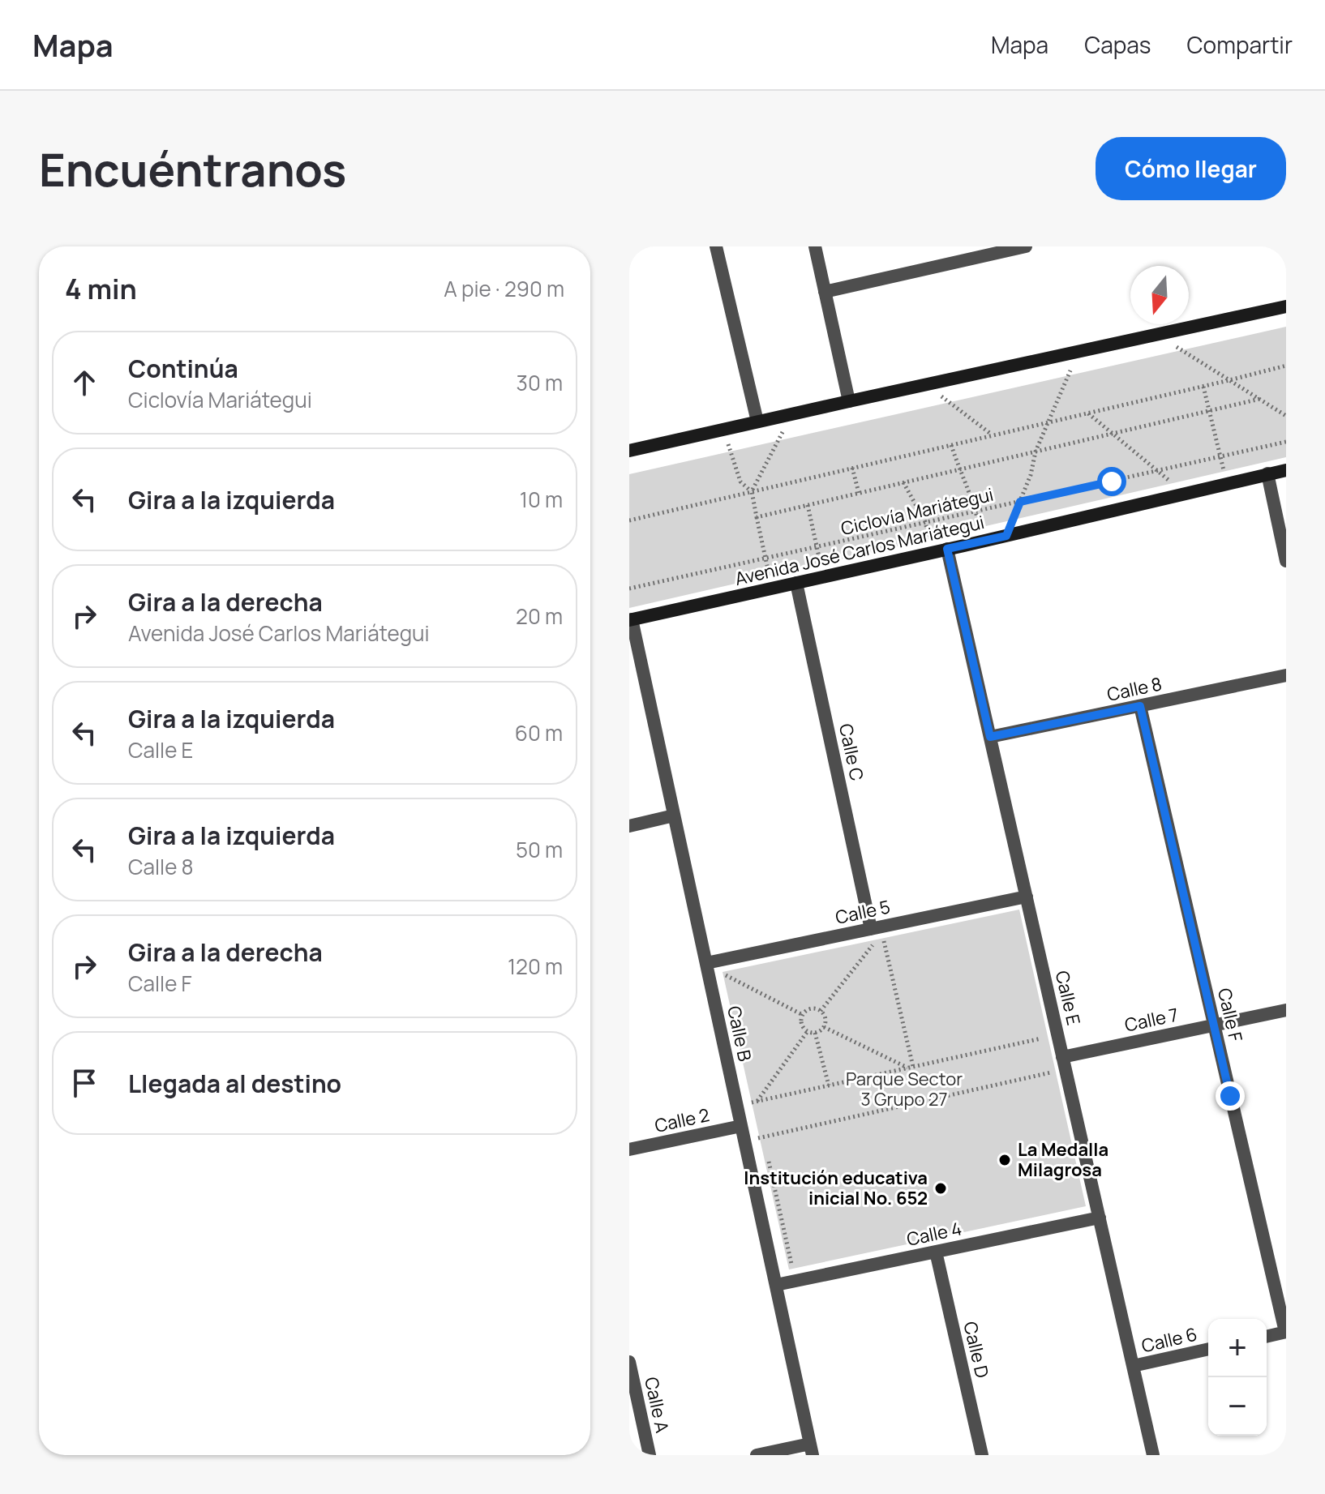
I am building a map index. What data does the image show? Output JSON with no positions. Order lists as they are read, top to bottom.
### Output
{
  "streets": {
    "main road": ["Avenida José Carlos Mariátegui"],
    "street": [
      "Calle 8",
      "Calle C",
      "Calle 5",
      "Calle E",
      "Calle F",
      "Calle 7",
      "Calle B",
      "Calle 2",
      "Calle 4",
      "Calle 6",
      "Calle D",
      "Calle A"
    ],
    "path": ["Ciclovía Mariátegui"]
  },
  "crossings": [
    ["Avenida José Carlos Mariátegui", "Calle C"],
    ["Avenida José Carlos Mariátegui", "Calle E"],
    ["Avenida José Carlos Mariátegui", "Calle B"],
    ["Calle 8", "Calle E"],
    ["Calle 8", "Calle F"],
    ["Calle C", "Calle 5"],
    ["Calle 5", "Calle E"],
    ["Calle 5", "Calle B"],
    ["Calle E", "Calle 7"],
    ["Calle E", "Calle 4"],
    ["Calle E", "Calle 6"],
    ["Calle F", "Calle 7"],
    ["Calle B", "Calle 2"],
    ["Calle B", "Calle 4"],
    ["Calle 4", "Calle D"]
  ],
  "parks": ["Parque Sector 3 Grupo 27"],
  "places": ["La Medalla Milagrosa", "Institución educativa inicial No. 652"],
  "north": "bottom",
  "page": {
    "header": "Mapa",
    "nav": ["Mapa", "Capas", "Compartir"],
    "buttons": "Cómo llegar",
    "title": "Encuéntranos",
    "heading": ["4 min", "A pie · 290 m"],
    "list": [
      ["Continúa", "Ciclovía Mariátegui", "30 m"],
      ["Gira a la izquierda", "10 m"],
      ["Gira a la derecha", "Avenida José Carlos Mariátegui", "20 m"],
      ["Gira a la izquierda", "Calle E", "60 m"],
      ["Gira a la izquierda", "Calle 8", "50 m"],
      ["Gira a la derecha", "Calle F", "120 m"],
      "Llegada al destino"
    ],
    "map_buttons": ["+", "−"]
  }
}
